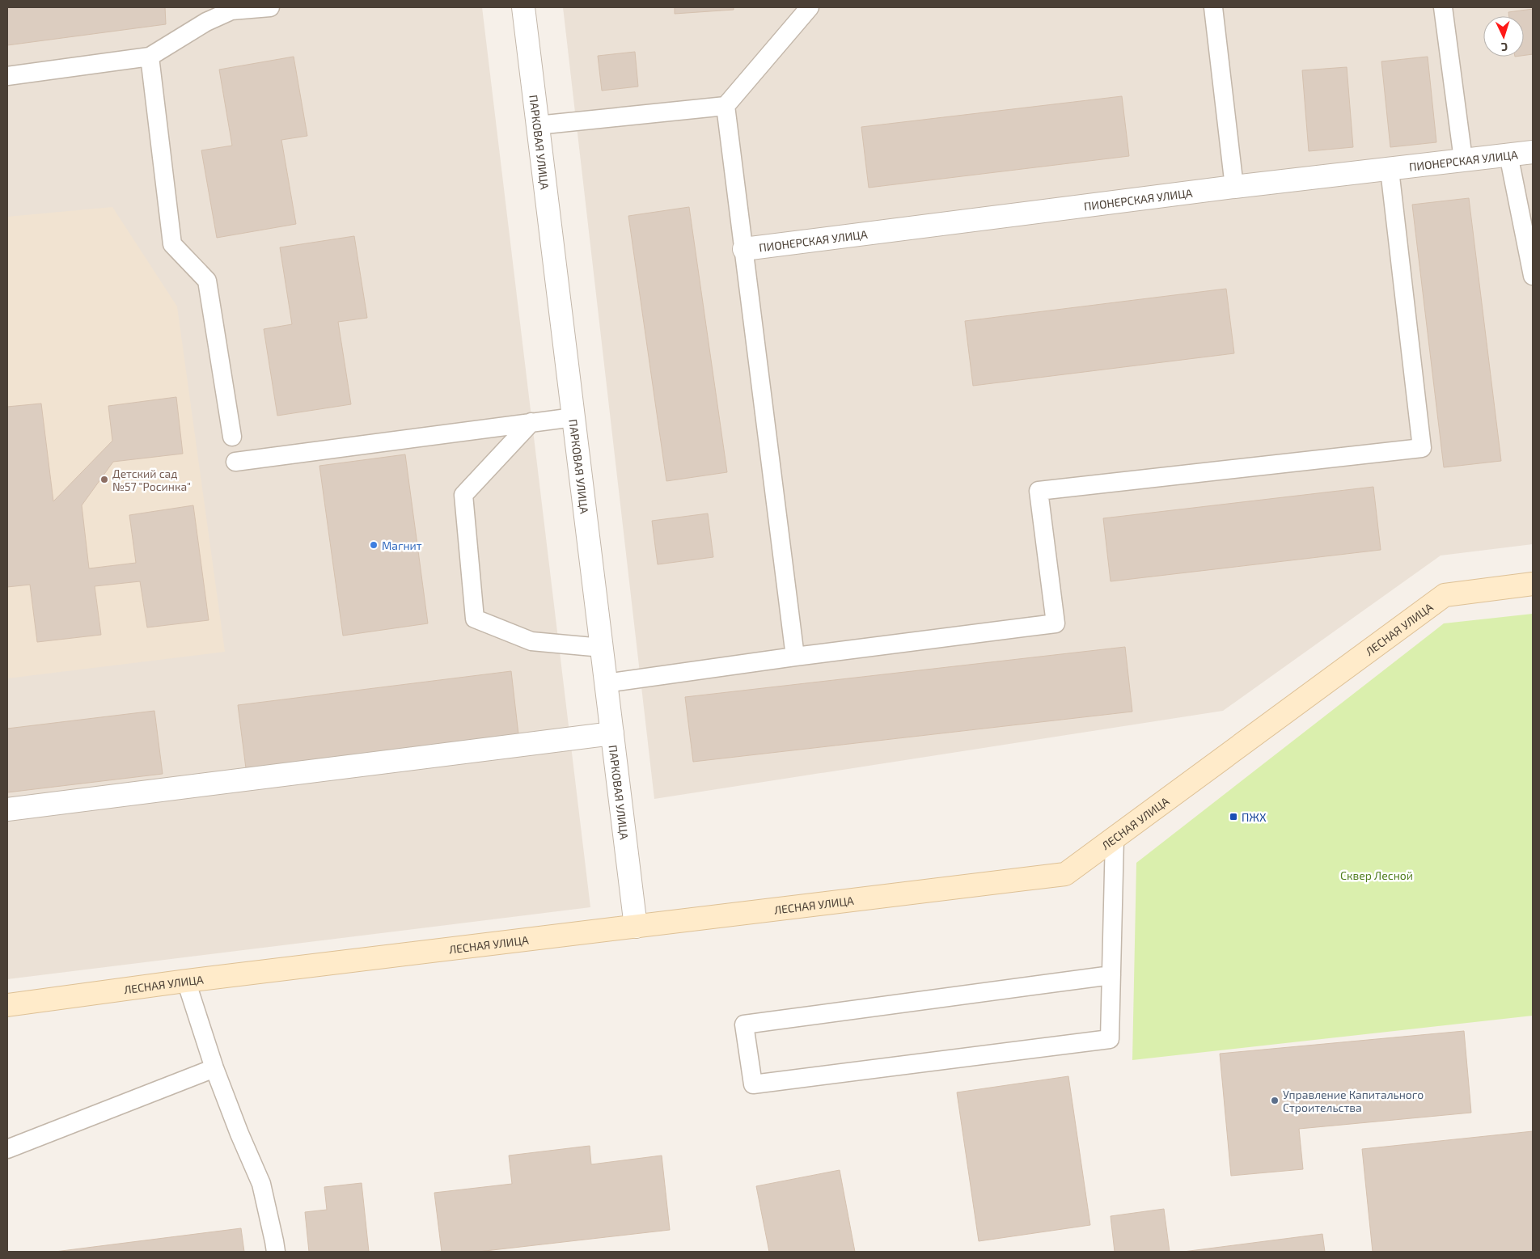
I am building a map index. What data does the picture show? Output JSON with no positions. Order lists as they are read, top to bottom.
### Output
{
  "streets": {
    "main road": ["ЛЕСНАЯ УЛИЦА"],
    "street": ["ПАРКОВАЯ УЛИЦА", "ПИОНЕРСКАЯ УЛИЦА"]
  },
  "crossings": [
    ["ПАРКОВАЯ УЛИЦА", "ЛЕСНАЯ УЛИЦА"]
  ],
  "parks": ["Сквер Лесной"],
  "places": {
    "other": ["Детский сад №57 \"Росинка\"", "Магнит", "Управление Капитального Строительства"],
    "transit": ["ПЖХ"]
  },
  "north": "bottom"
}
